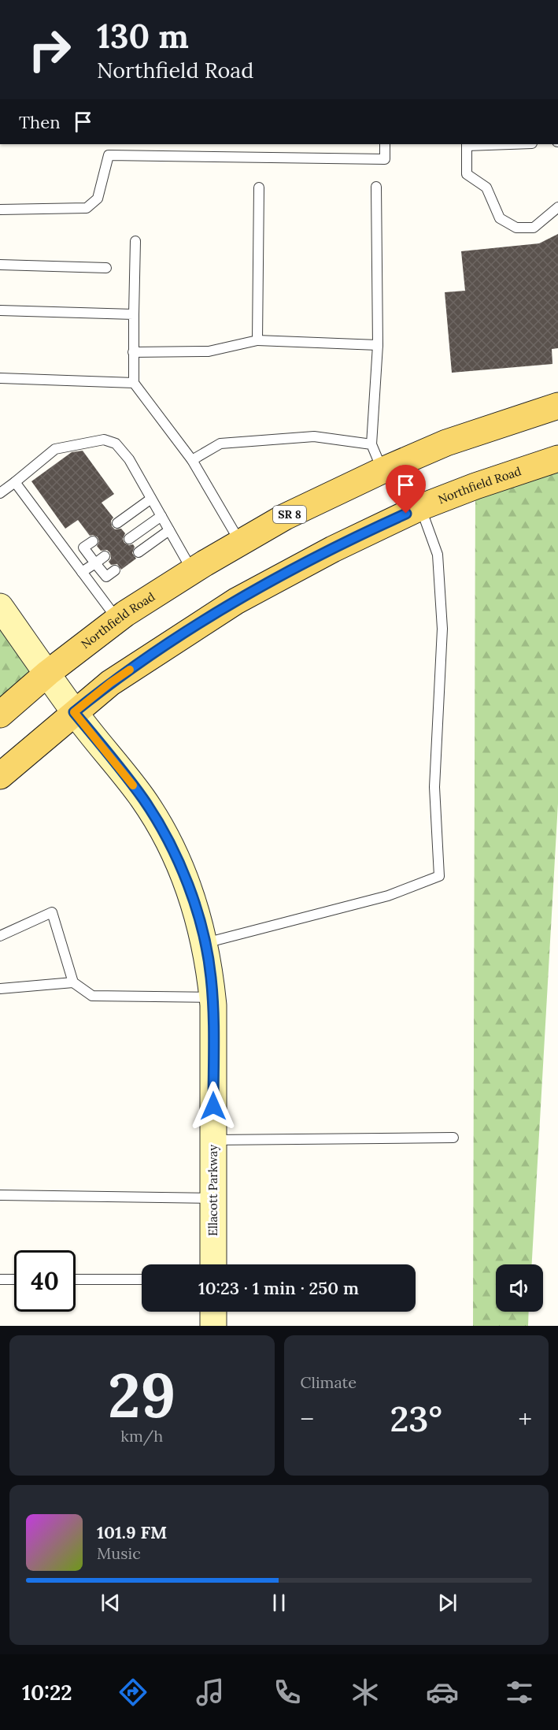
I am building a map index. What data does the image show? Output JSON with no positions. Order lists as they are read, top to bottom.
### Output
{
  "streets": {
    "main road": ["Northfield Road", "SR 8"],
    "street": ["Ellacott Parkway"]
  },
  "crossings": [
    ["Northfield Road", "Ellacott Parkway"]
  ],
  "page": {
    "turn": ["130 m", "Northfield Road"],
    "then": "Then",
    "limit": "40",
    "trip": "10:23 · 1 min · 250 m",
    "tile": [
      ["29", "km/h"],
      "Climate"
    ],
    "heat": ["−", "23°", "+"],
    "song": ["101.9 FM", "Music"],
    "tabs": "10:22"
  }
}
